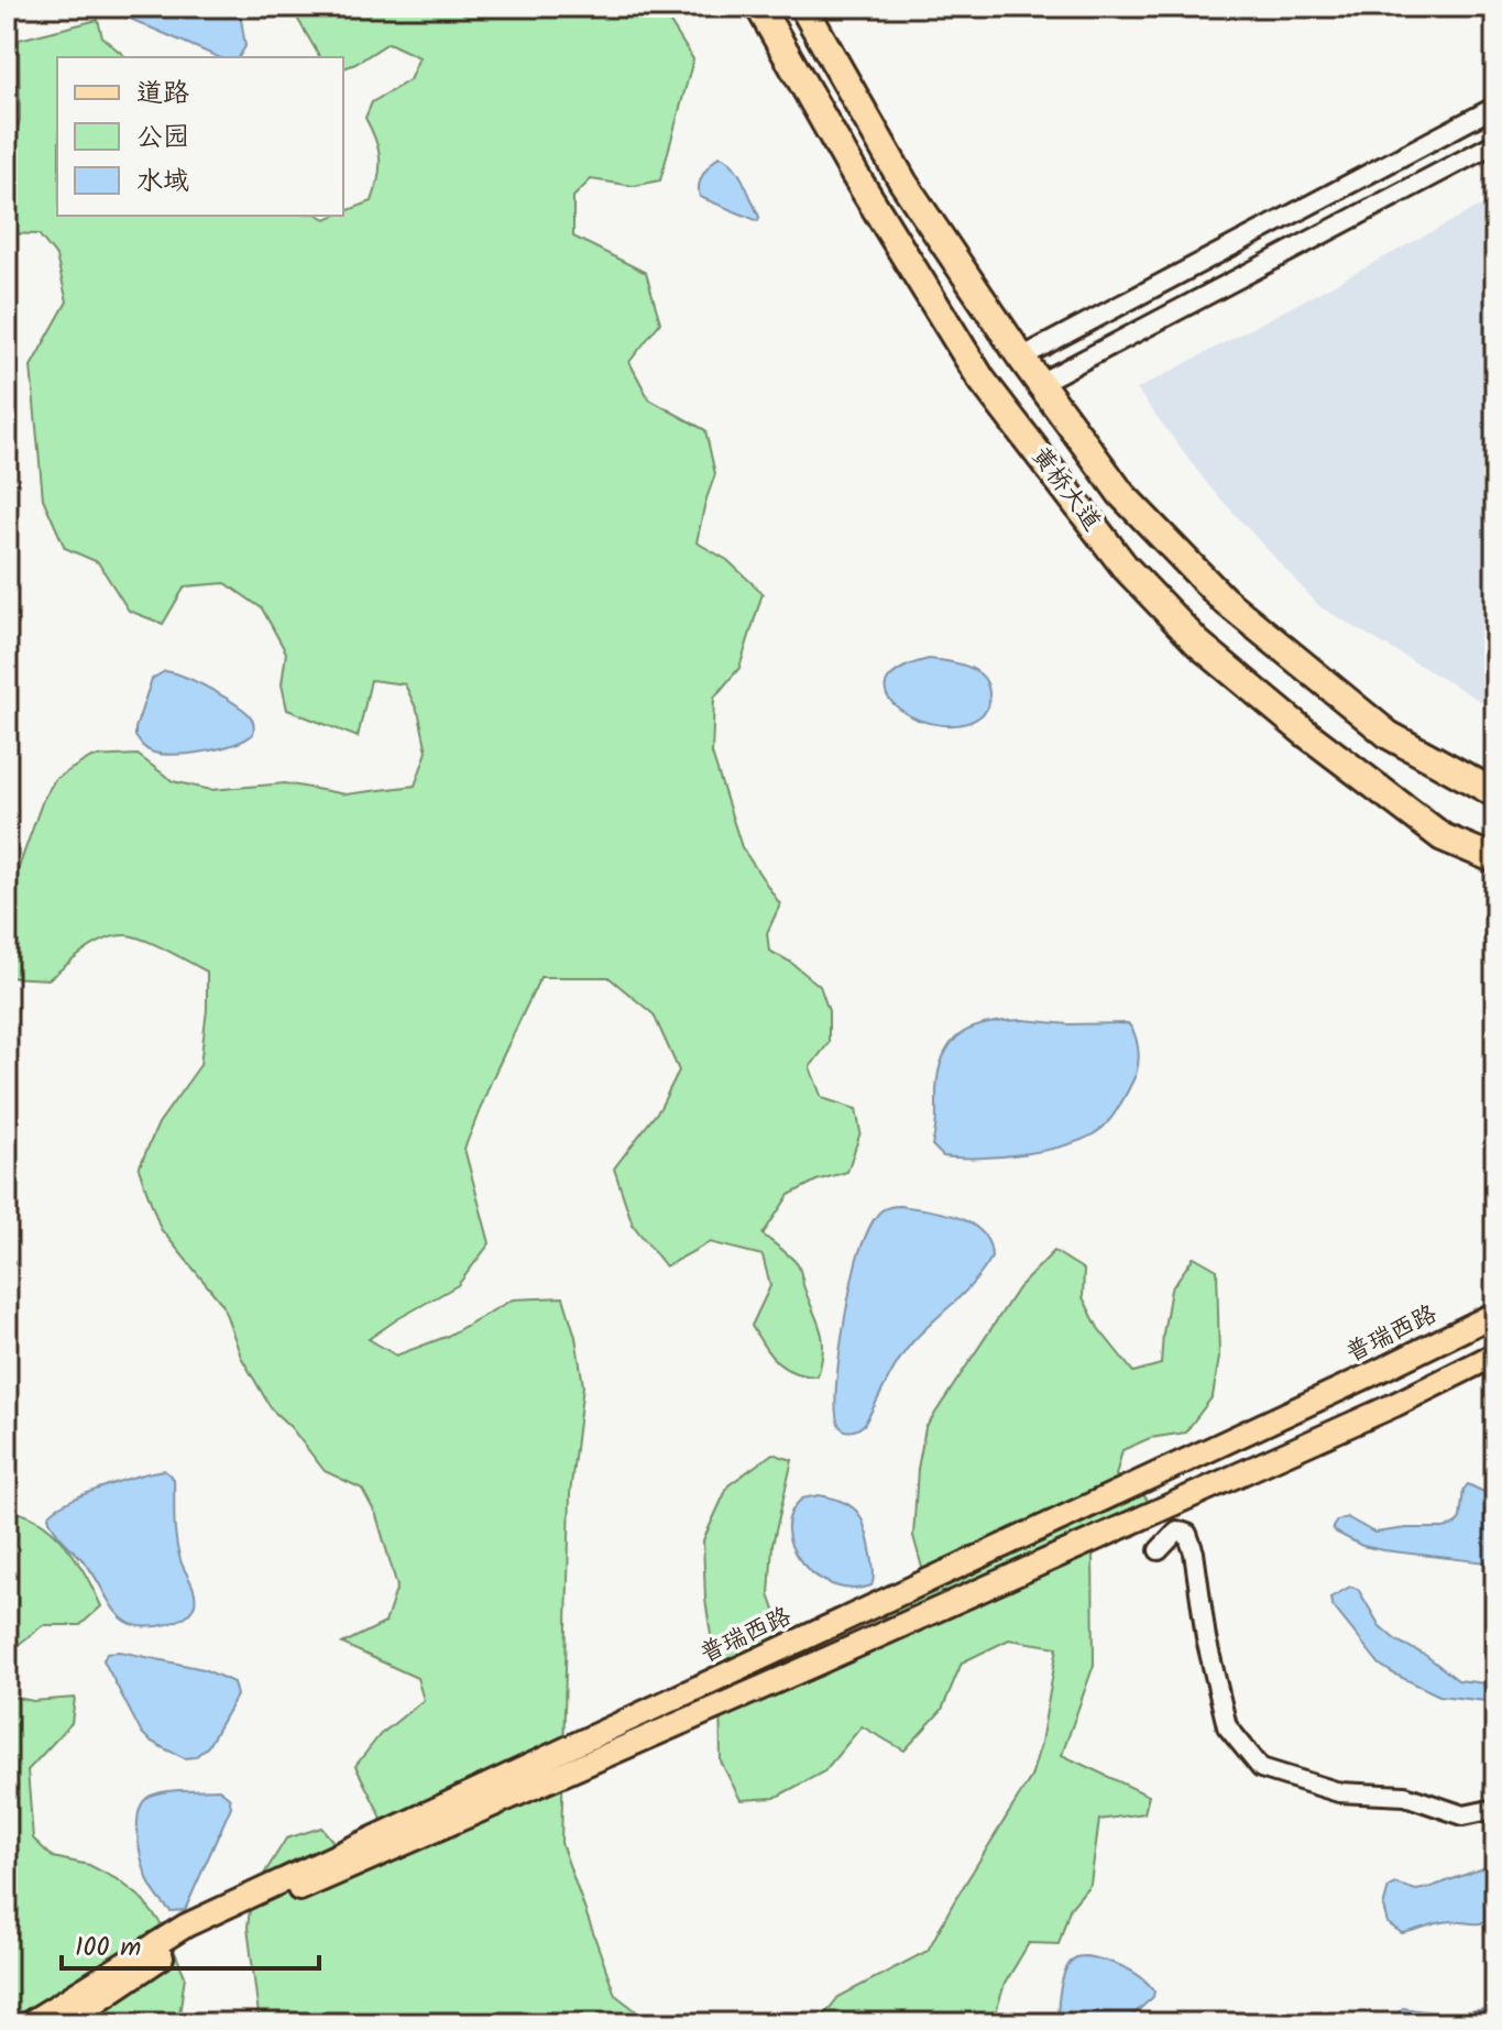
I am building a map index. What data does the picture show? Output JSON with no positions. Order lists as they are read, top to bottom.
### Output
{
  "streets": {
    "highway": ["黄桥大道"],
    "main road": ["普瑞西路"]
  },
  "legend": ["道路", "公园", "水域"],
  "scale_bar": "100 m"
}
